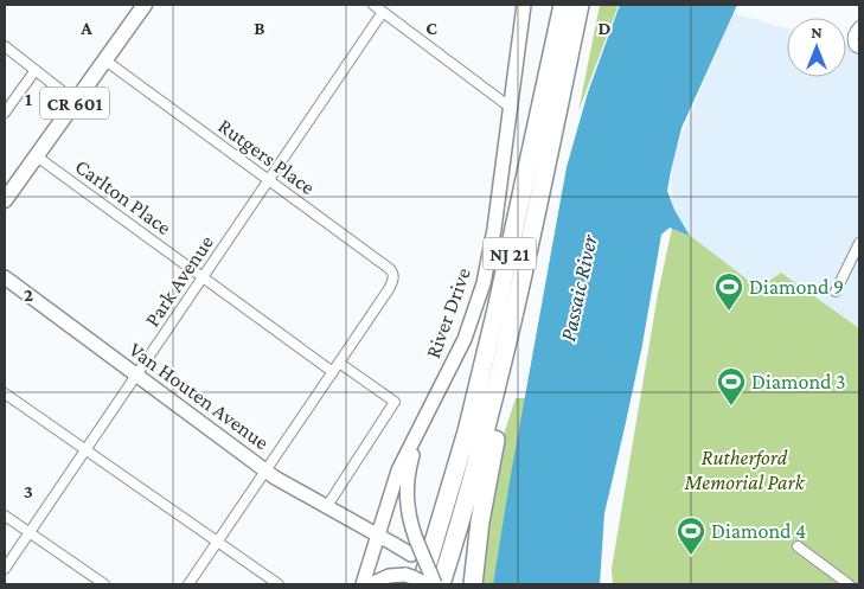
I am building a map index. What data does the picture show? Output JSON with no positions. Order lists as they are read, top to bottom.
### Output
{
  "streets": {
    "highway": ["NJ 21"],
    "main road": ["CR 601"],
    "street": [
      "Rutgers Place",
      "Carlton Place",
      "Park Avenue",
      "River Drive",
      "Van Houten Avenue"
    ]
  },
  "crossings": [
    ["CR 601", "Rutgers Place"],
    ["CR 601", "Carlton Place"],
    ["Rutgers Place", "Park Avenue"],
    ["Carlton Place", "Park Avenue"],
    ["NJ 21", "Van Houten Avenue"],
    ["Park Avenue", "Van Houten Avenue"],
    ["River Drive", "Van Houten Avenue"]
  ],
  "water": ["Passaic River"],
  "parks": ["Rutherford Memorial Park"],
  "places": {
    "sports": ["Diamond 9", "Diamond 3", "Diamond 4"]
  },
  "north": "top",
  "grid": {
    "columns": [
      "A",
      "B",
      "C",
      "D"
    ],
    "rows": ["1", "2", "3"]
  }
}
